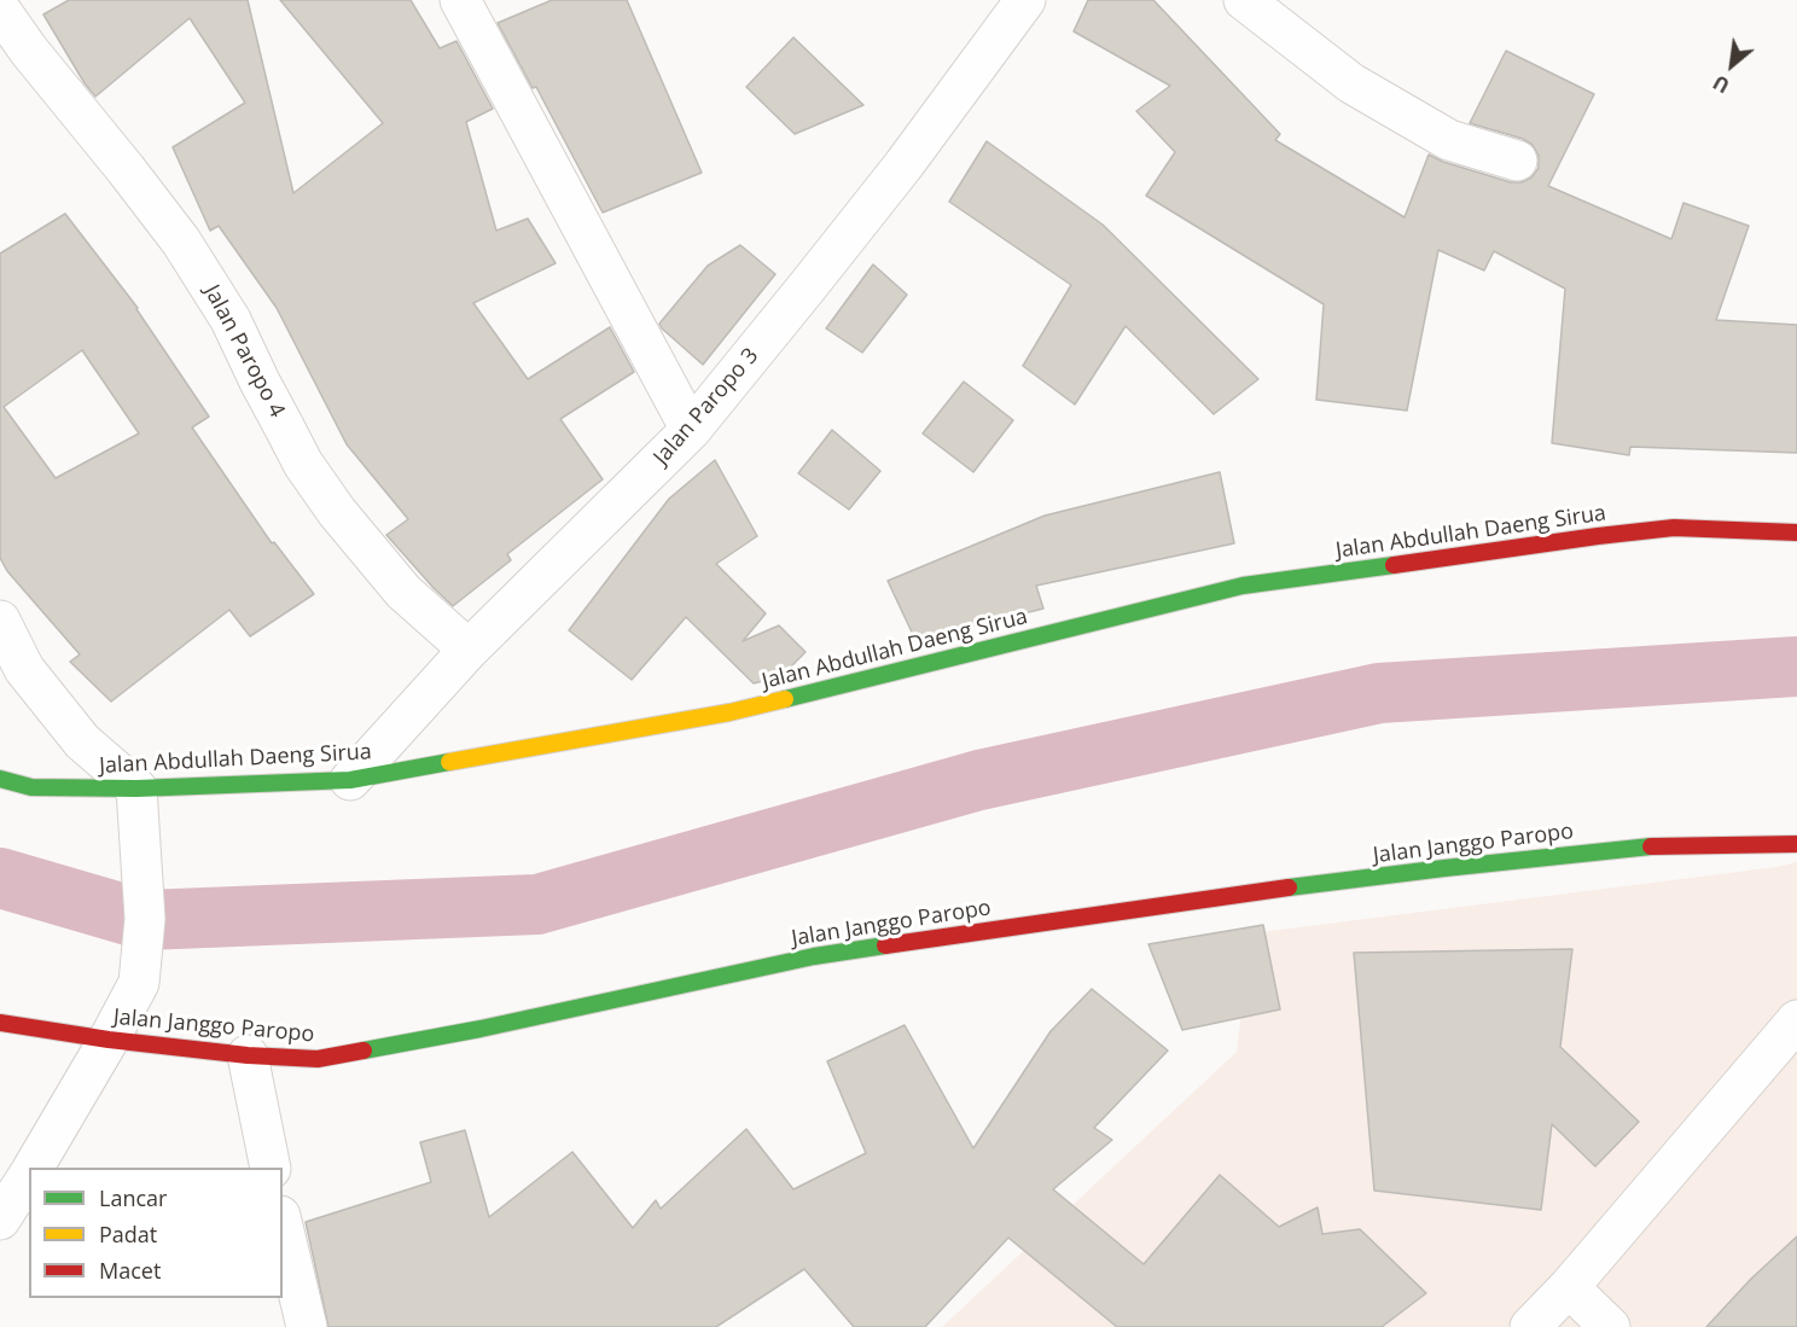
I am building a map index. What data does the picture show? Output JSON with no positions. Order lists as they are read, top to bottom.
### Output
{
  "streets": {
    "main road": ["Jalan Abdullah Daeng Sirua", "Jalan Janggo Paropo"],
    "street": ["Jalan Paropo 4", "Jalan Paropo 3"]
  },
  "crossings": [
    ["Jalan Paropo 4", "Jalan Paropo 3"],
    ["Jalan Paropo 3", "Jalan Abdullah Daeng Sirua"]
  ],
  "legend": ["Lancar", "Padat", "Macet"],
  "north": "bottom left"
}
